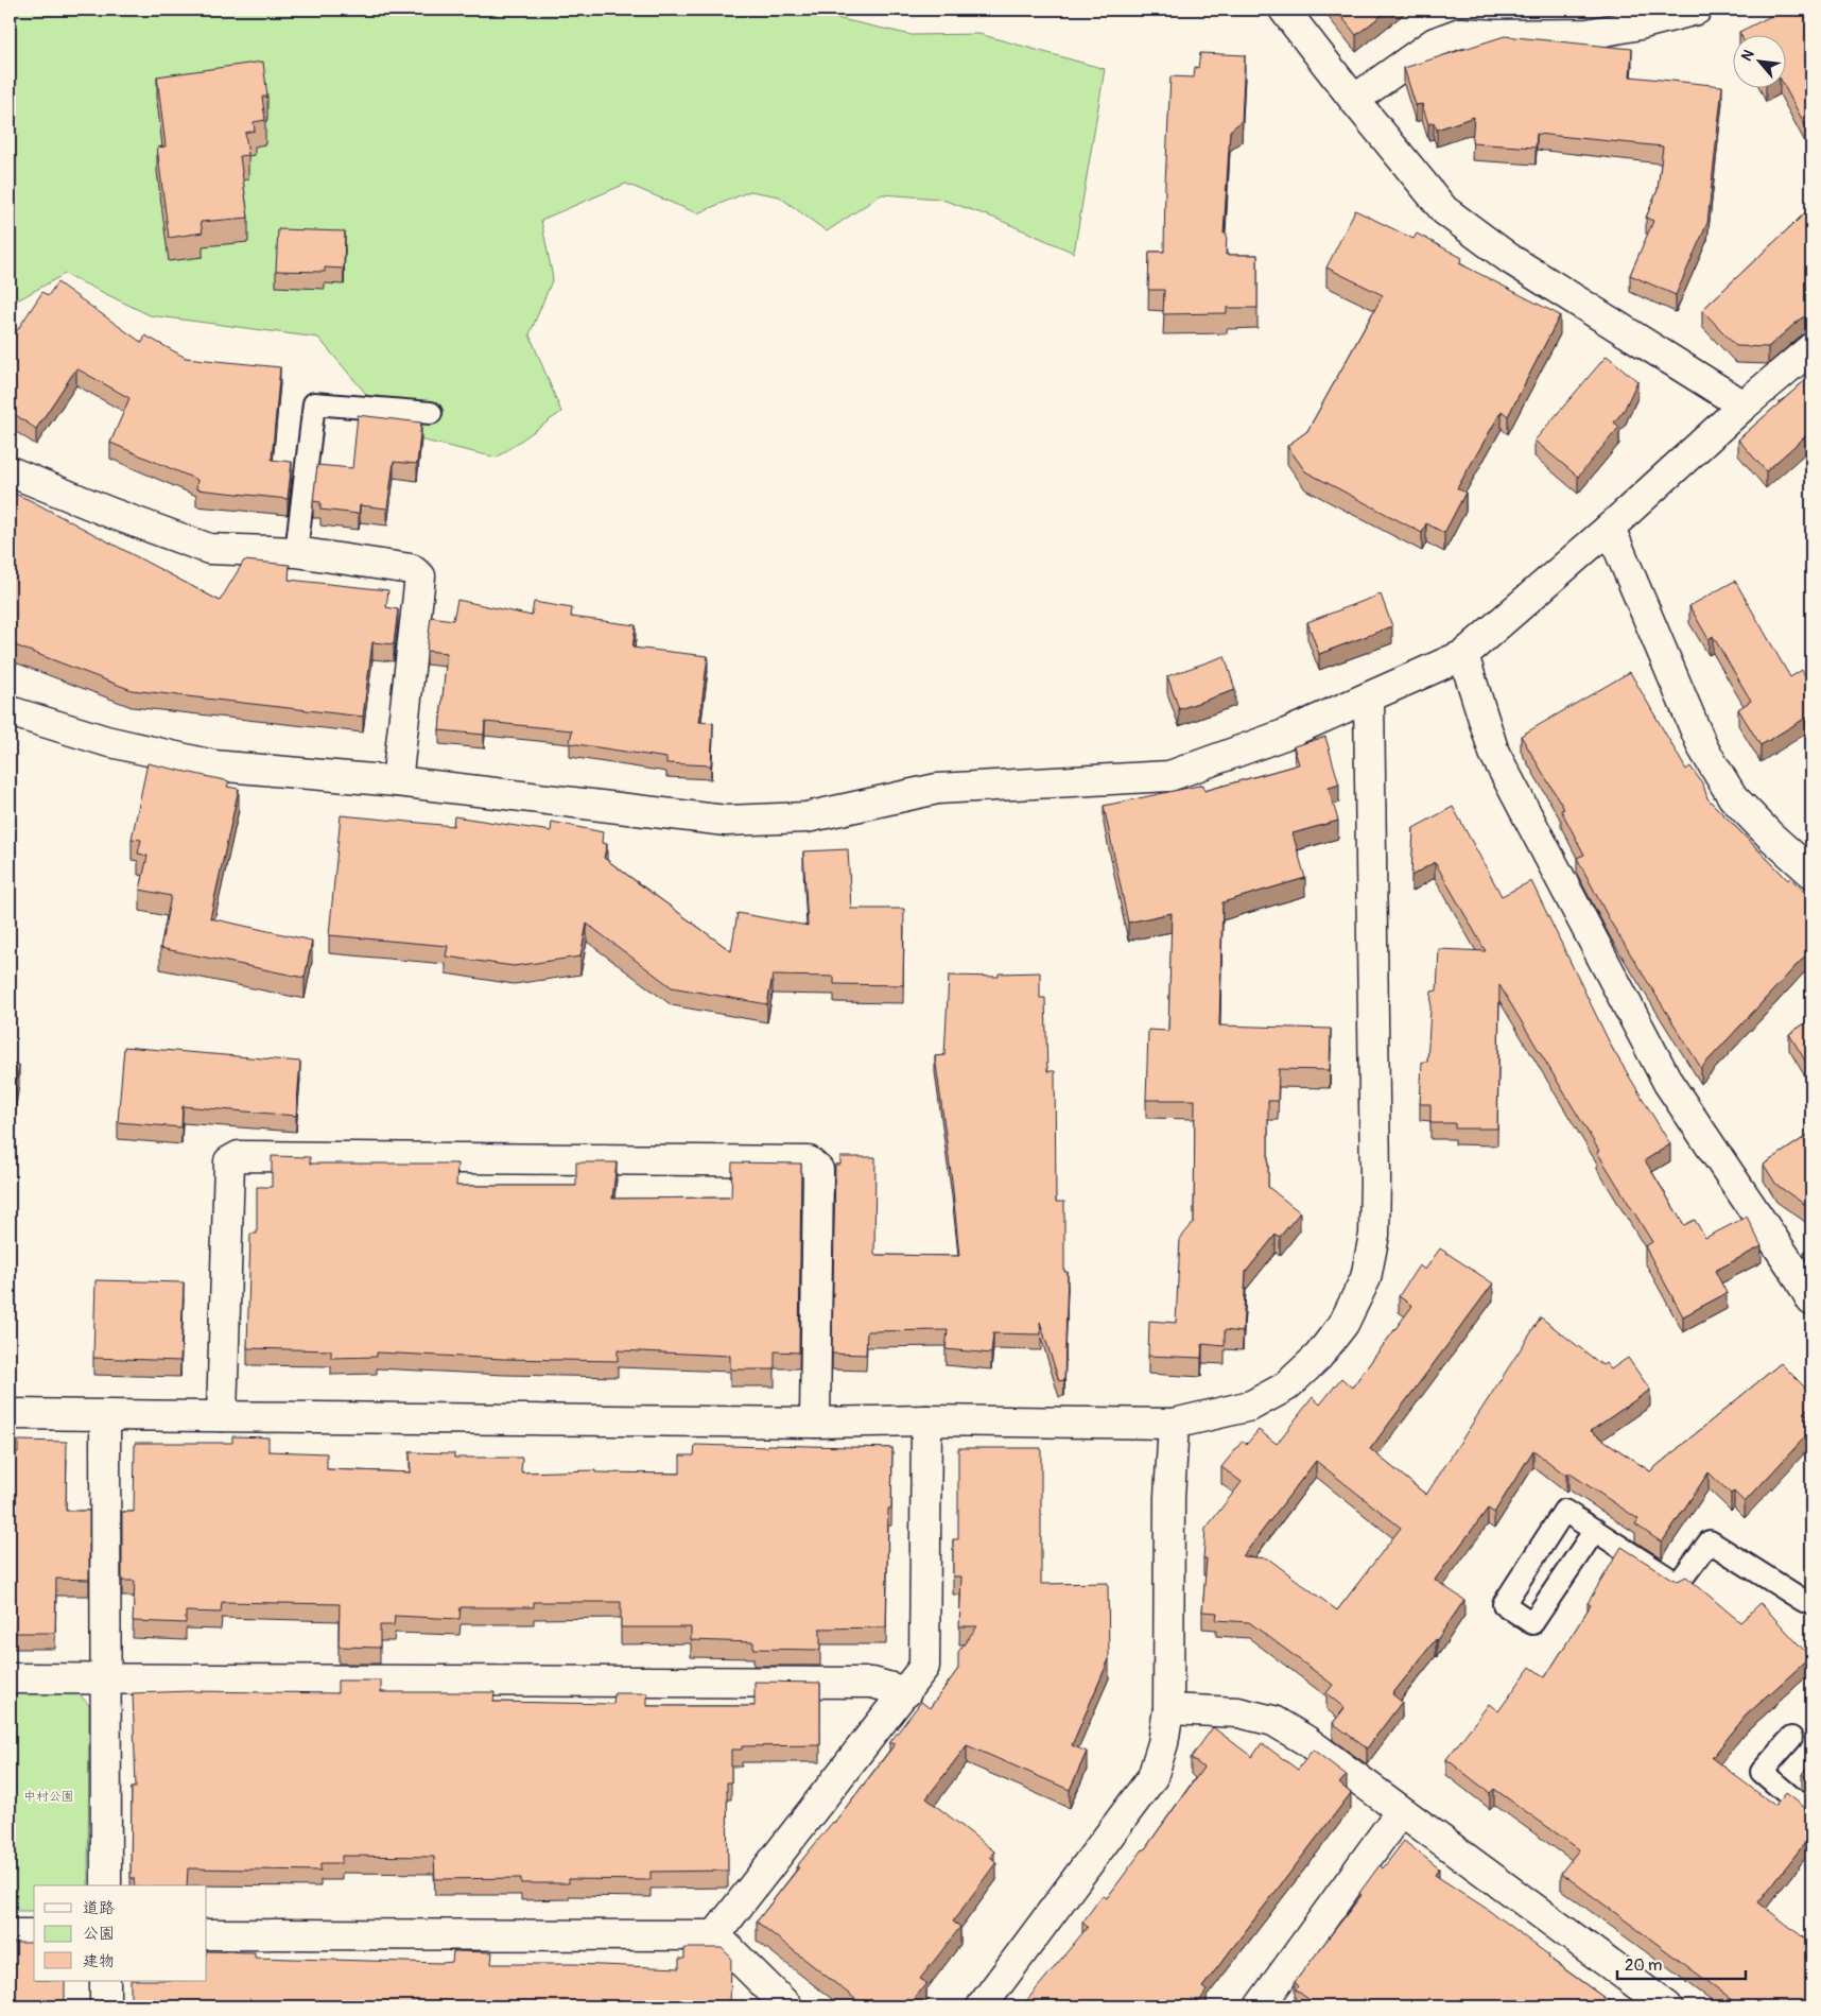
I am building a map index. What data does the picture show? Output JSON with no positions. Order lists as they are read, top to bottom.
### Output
{
  "parks": ["中村公園"],
  "legend": ["道路", "公園", "建物"],
  "scale_bar": "20 m",
  "north": "top left"
}
